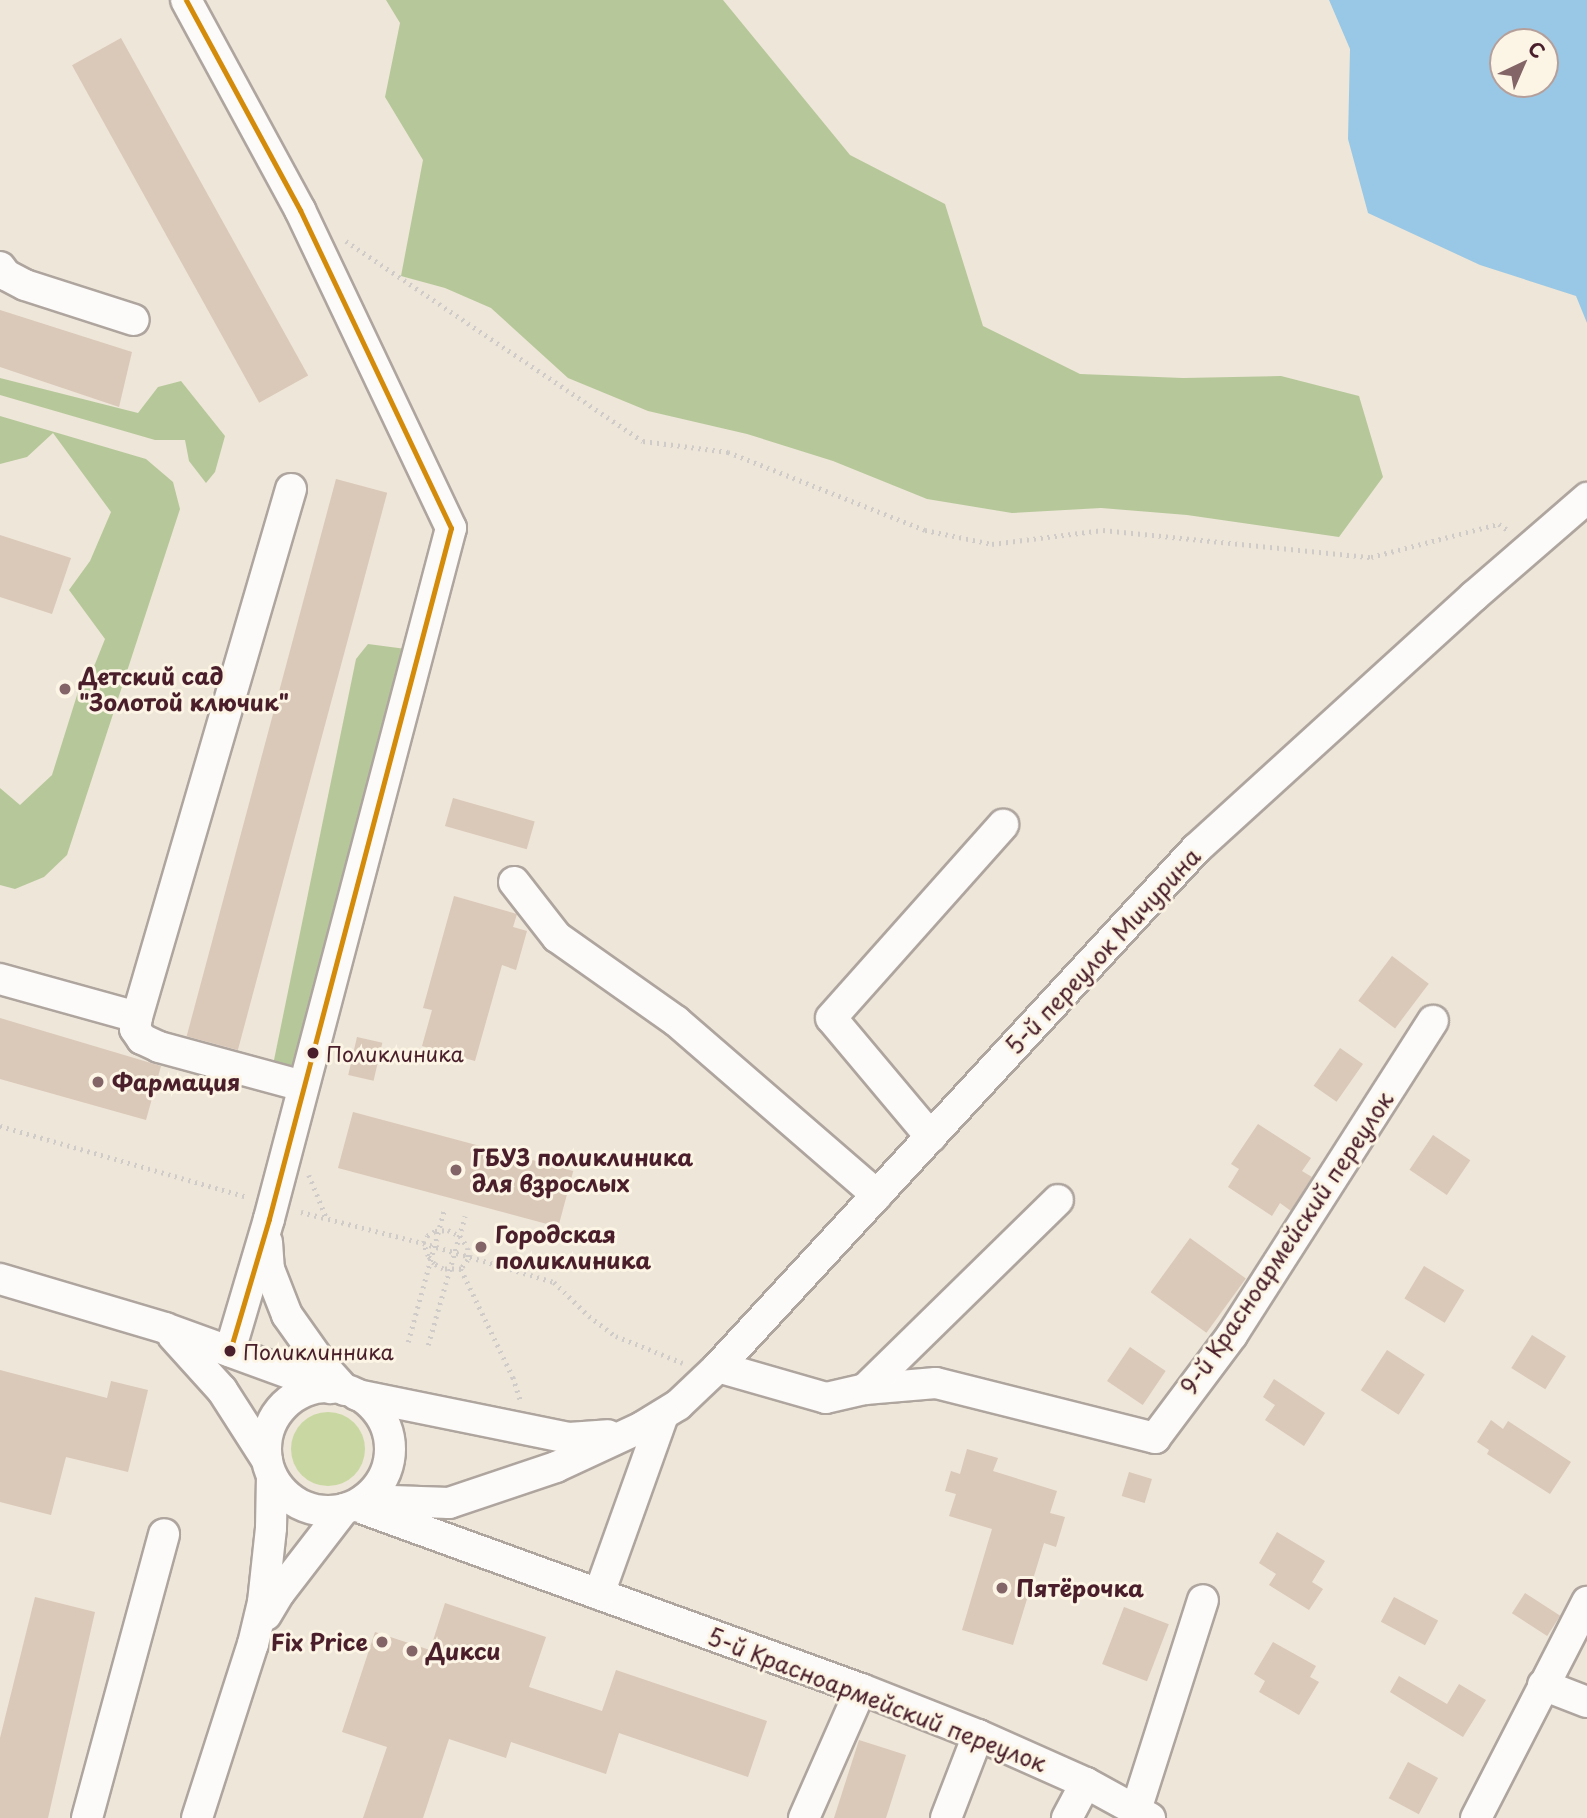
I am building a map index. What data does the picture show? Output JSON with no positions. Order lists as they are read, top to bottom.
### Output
{
  "streets": {
    "street": ["5-й переулок Мичурина", "9-й Красноармейский переулок", "5-й Красноармейский переулок"]
  },
  "crossings": [
    ["5-й переулок Мичурина", "9-й Красноармейский переулок"],
    ["5-й переулок Мичурина", "5-й Красноармейский переулок"]
  ],
  "places": [
    "Детский сад \"Золотой ключик\"",
    "Поликлиника",
    "Фармация",
    "ГБУЗ поликлиника для взрослых",
    "Городская поликлиника",
    "Поликлинника",
    "Пятёрочка",
    "Fix Price",
    "Дикси"
  ],
  "north": "top right"
}
